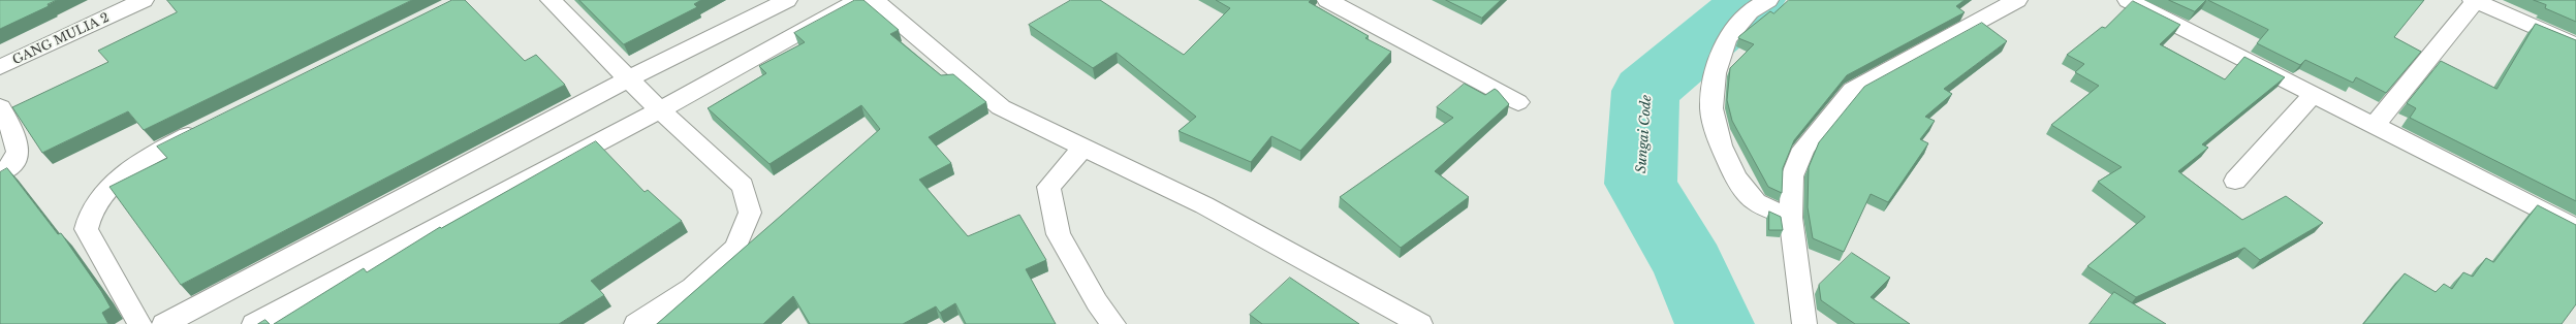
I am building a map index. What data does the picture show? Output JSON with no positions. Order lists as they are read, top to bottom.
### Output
{
  "streets": {
    "street": ["GANG MULIA 2"]
  },
  "water": ["Sungai Code"]
}
